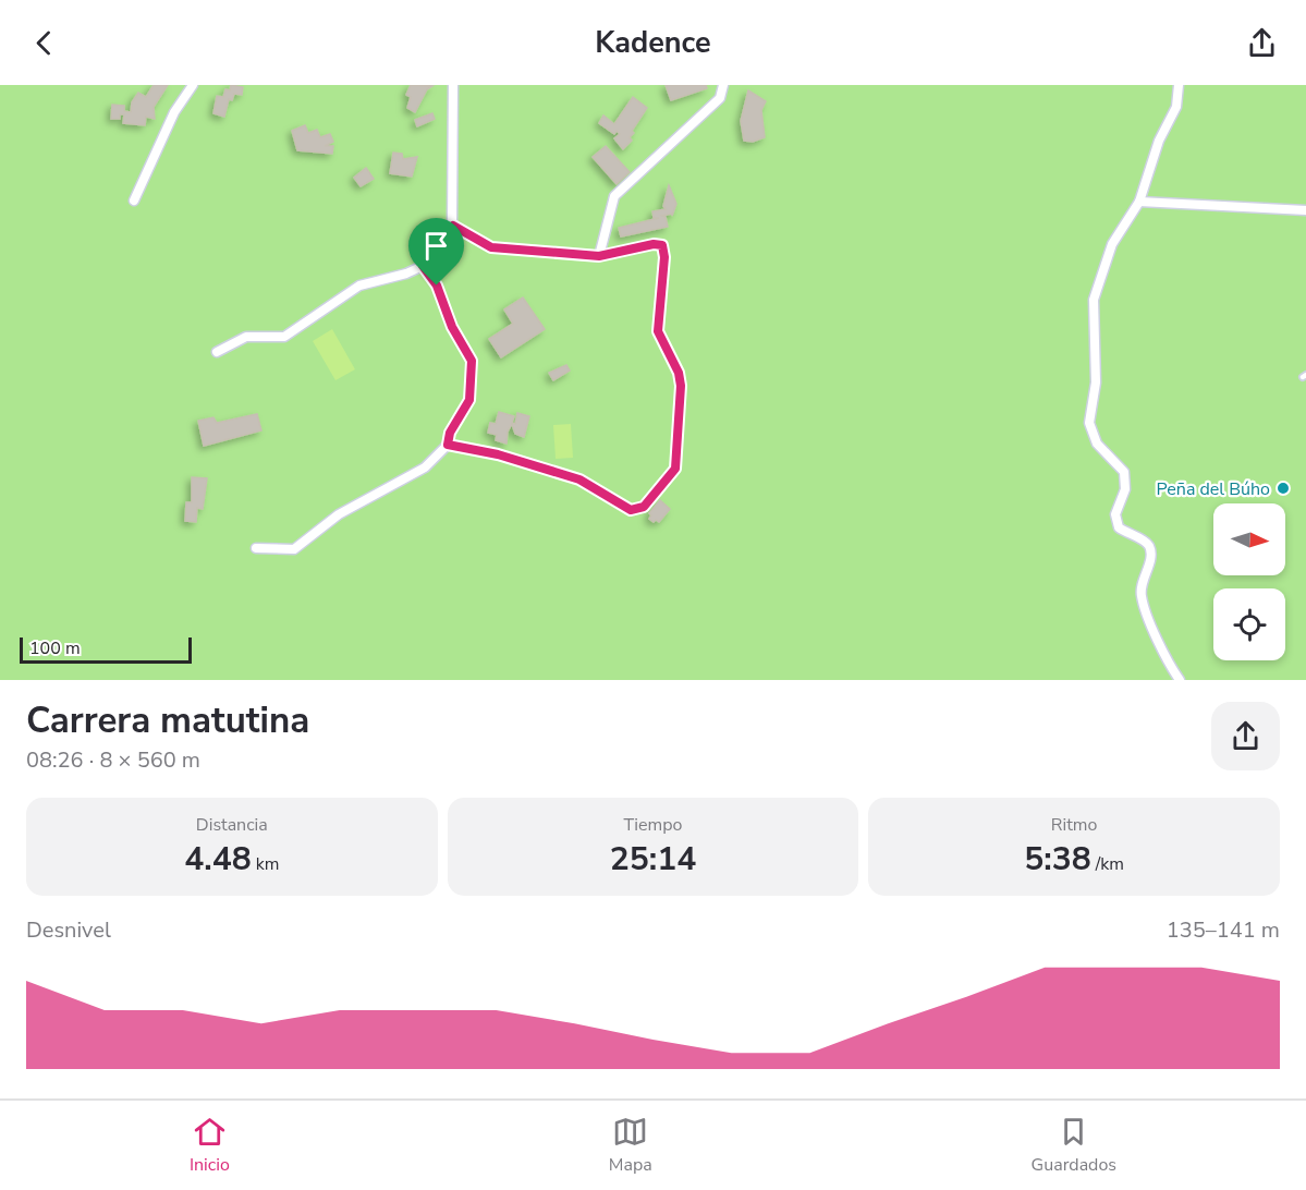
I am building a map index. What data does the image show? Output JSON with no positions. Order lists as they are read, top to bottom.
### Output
{
  "places": ["Peña del Búho"],
  "scale_bar": "100 m",
  "north": "right",
  "page": {
    "header": "Kadence",
    "scale": "100 m",
    "heading": ["Carrera matutina", "08:26 · 8 × 560 m"],
    "stats": [
      ["Distancia", "4.48 km"],
      ["Tiempo", "25:14"],
      ["Ritmo", "5:38 /km"]
    ],
    "chart": ["Desnivel", "135–141 m"],
    "tabs": ["Inicio", "Mapa", "Guardados"]
  }
}
